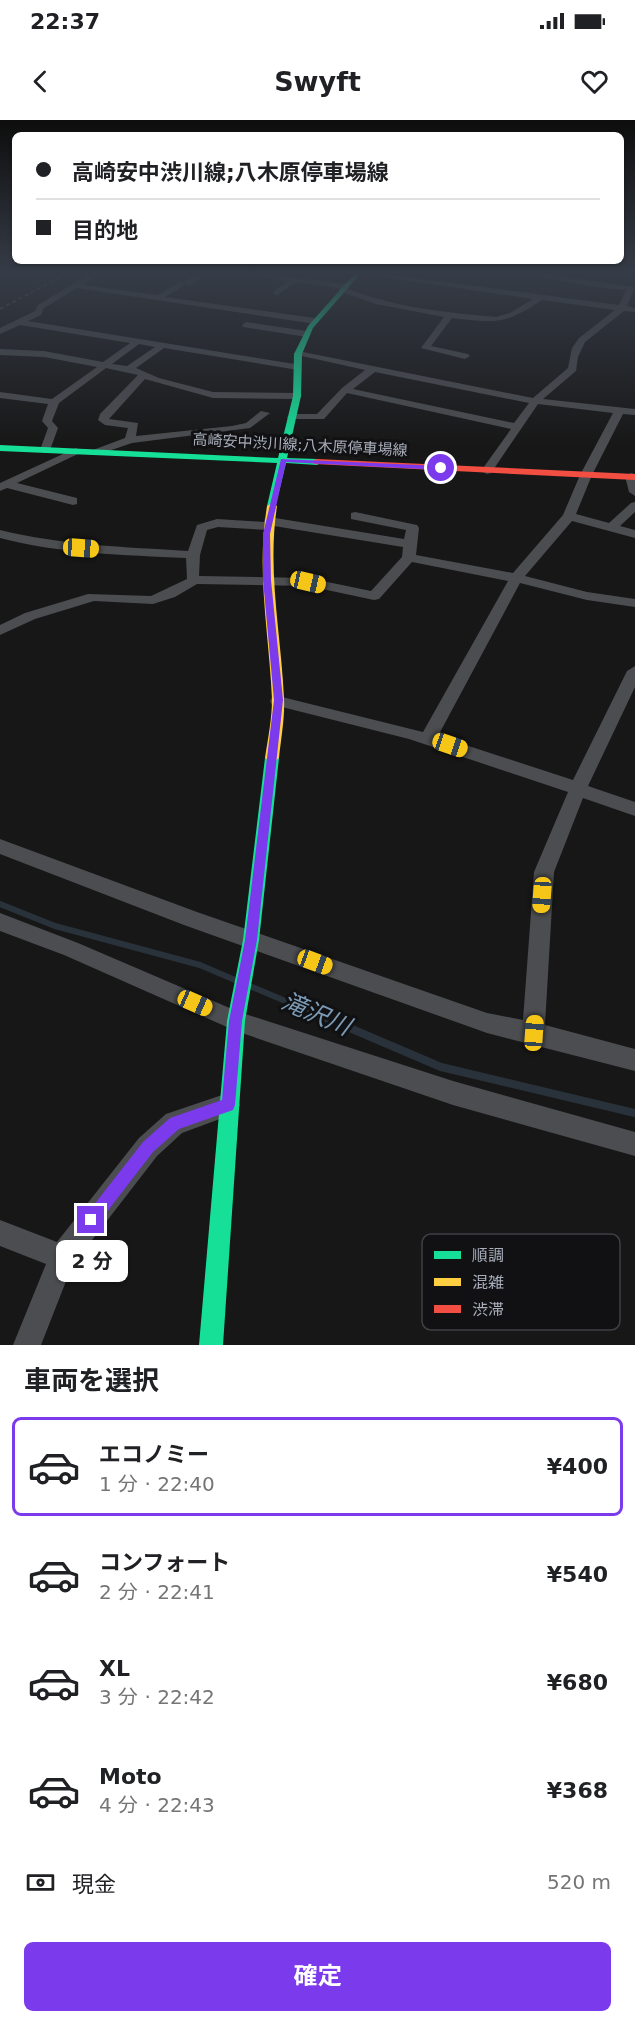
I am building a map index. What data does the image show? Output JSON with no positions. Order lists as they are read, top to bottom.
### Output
{
  "streets": {
    "street": ["高崎安中渋川線;八木原停車場線"]
  },
  "water": ["滝沢川"],
  "legend": ["順調", "混雑", "渋滞"],
  "page": {
    "status": "22:37",
    "header": "Swyft",
    "banner": ["高崎安中渋川線;八木原停車場線", "目的地"],
    "bubble": "2 分",
    "heading": "車両を選択",
    "list": [
      {
        "name": "エコノミー",
        "note": "1 分 · 22:40",
        "value": "¥400"
      },
      {
        "name": "コンフォート",
        "note": "2 分 · 22:41",
        "value": "¥540"
      },
      {
        "name": "XL",
        "note": "3 分 · 22:42",
        "value": "¥680"
      },
      {
        "name": "Moto",
        "note": "4 分 · 22:43",
        "value": "¥368"
      }
    ],
    "pay": ["現金", "520 m"],
    "buttons": "確定"
  }
}
